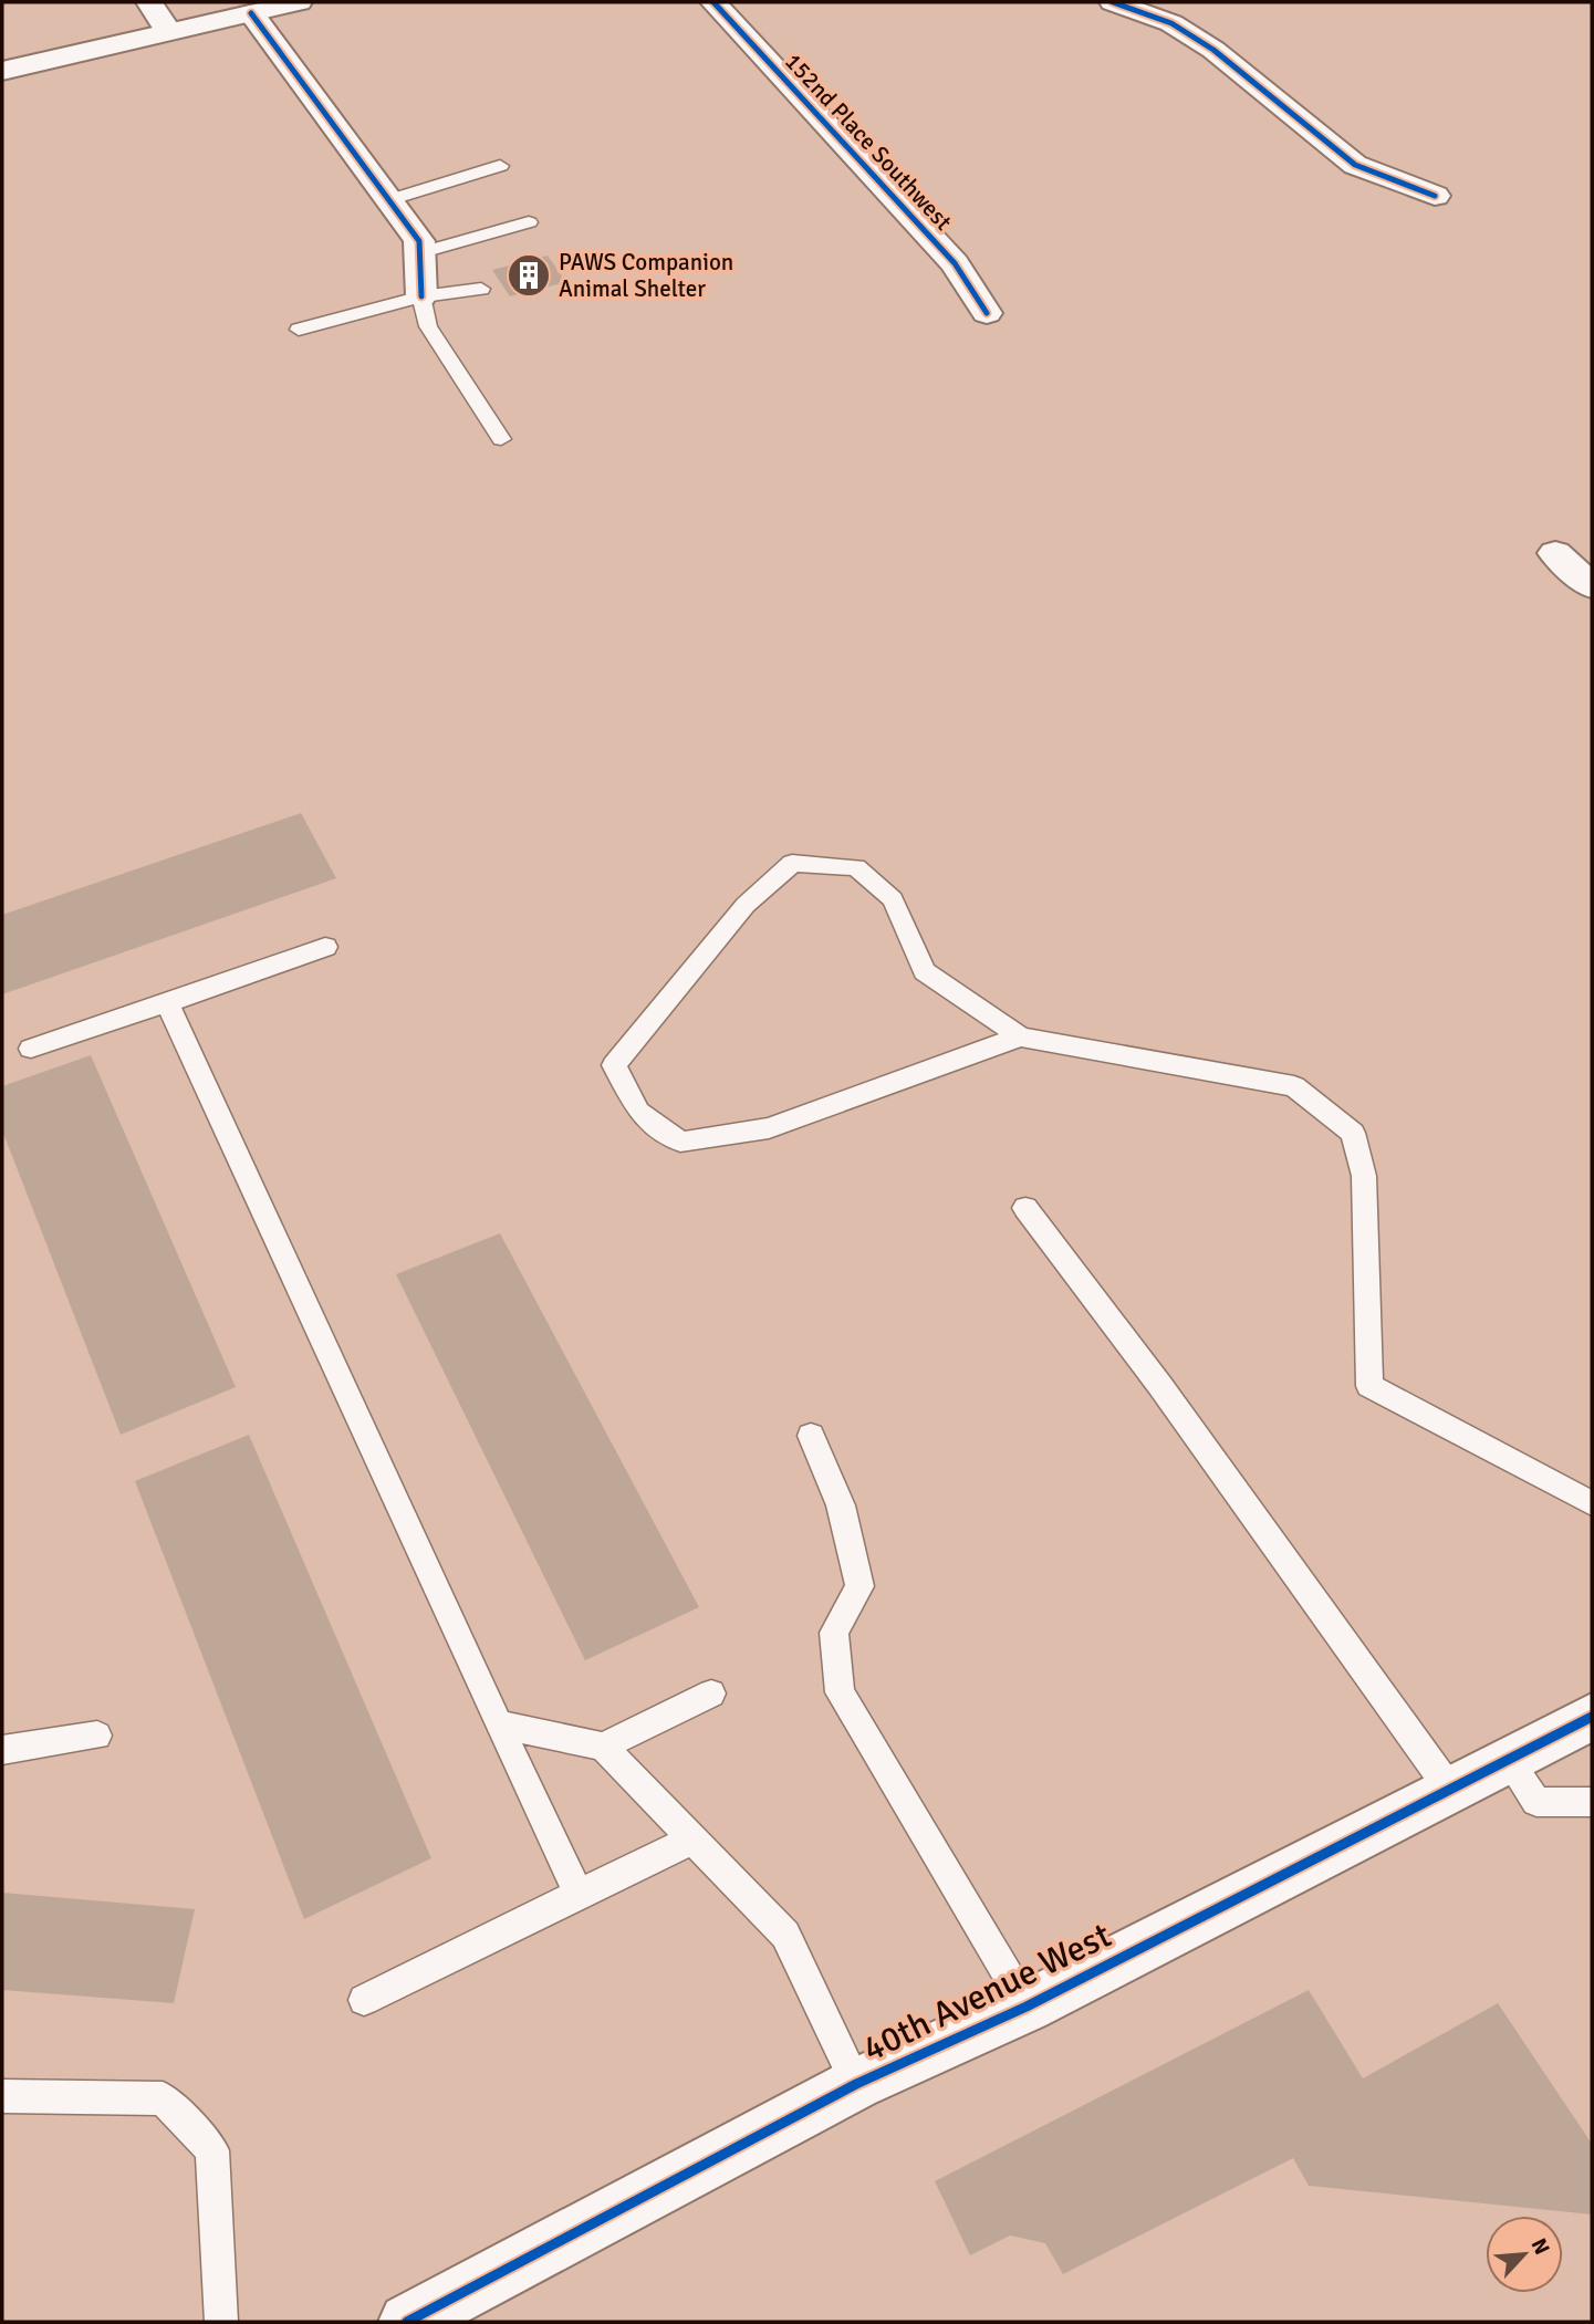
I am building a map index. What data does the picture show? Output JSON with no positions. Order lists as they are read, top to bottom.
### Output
{
  "streets": {
    "street": ["152nd Place Southwest", "40th Avenue West"]
  },
  "places": {
    "building": ["PAWS Companion Animal Shelter"]
  },
  "north": "top right"
}
